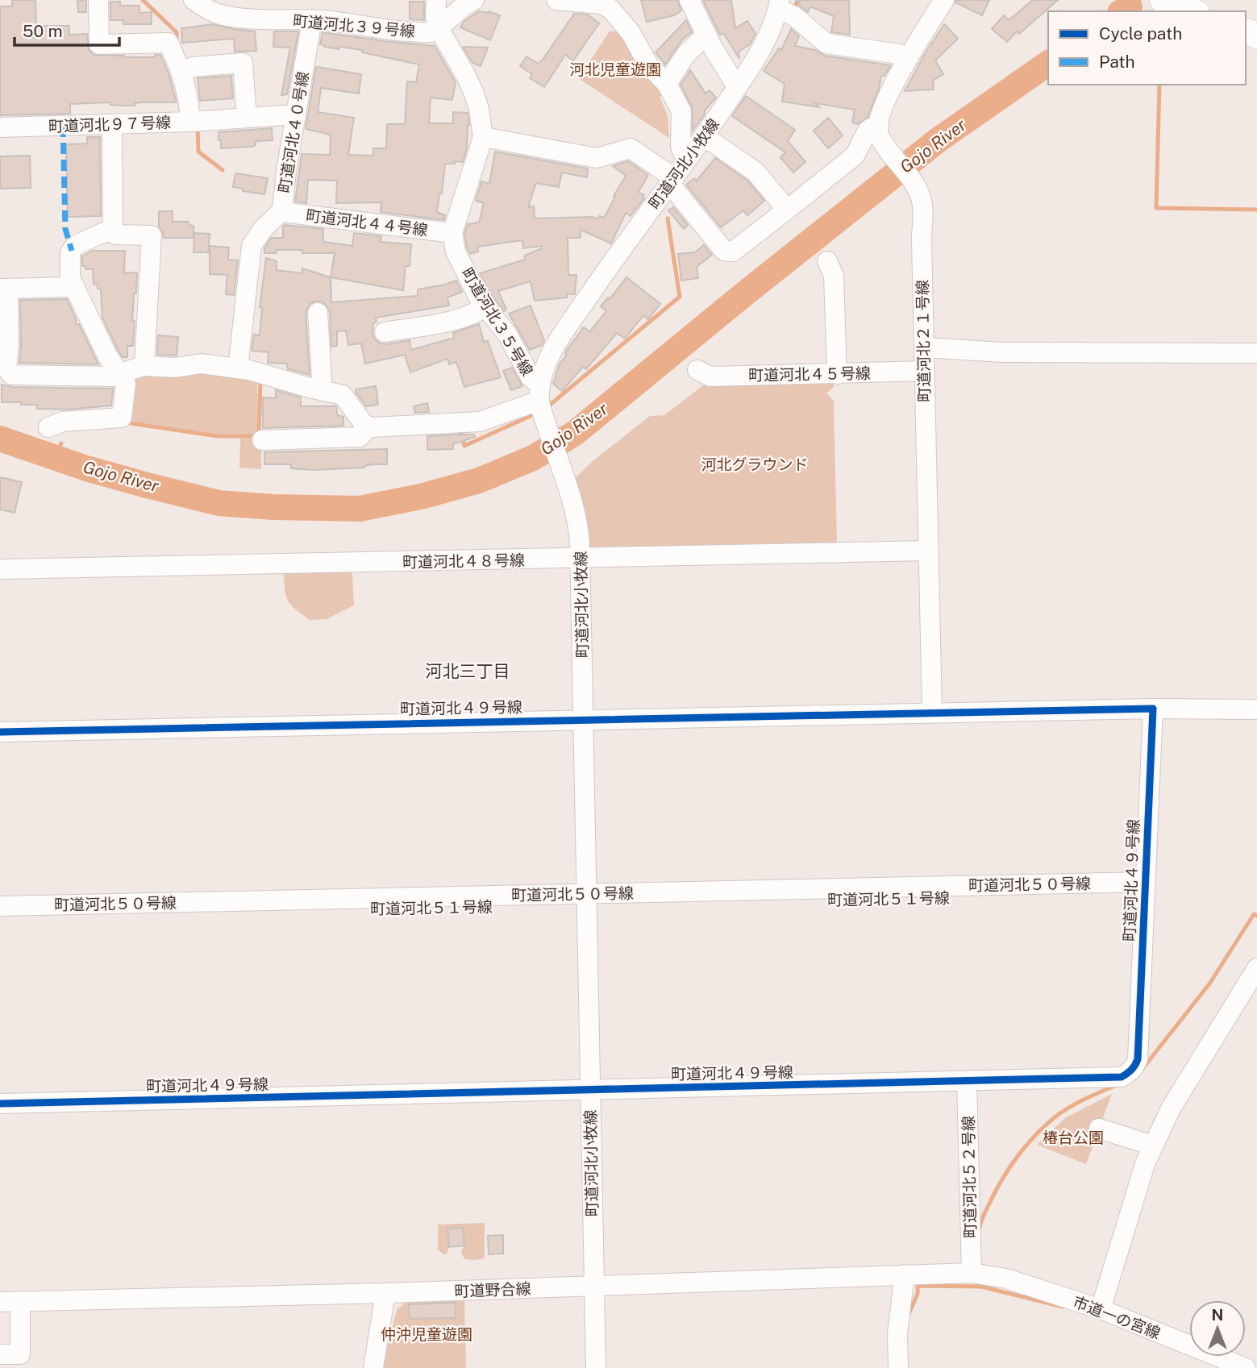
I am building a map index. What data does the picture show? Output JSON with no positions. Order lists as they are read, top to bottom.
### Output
{
  "streets": {
    "street": [
      "町道河北３９号線",
      "町道河北９７号線",
      "町道河北４０号線",
      "町道河北小牧線",
      "町道河北４４号線",
      "町道河北３５号線",
      "町道河北２１号線",
      "町道河北４５号線",
      "町道河北４８号線",
      "町道河北４９号線",
      "町道河北５０号線",
      "町道河北５１号線",
      "町道河北５２号線",
      "町道野合線",
      "市道一の宮線"
    ]
  },
  "crossings": [
    ["町道河北３９号線", "町道河北４０号線"],
    ["町道河北４０号線", "町道河北４４号線"],
    ["町道河北小牧線", "町道河北３５号線"],
    ["町道河北小牧線", "町道河北４８号線"],
    ["町道河北小牧線", "町道河北４９号線"],
    ["町道河北小牧線", "町道河北５０号線"],
    ["町道河北小牧線", "町道河北５１号線"],
    ["町道河北小牧線", "町道野合線"],
    ["町道河北４４号線", "町道河北３５号線"],
    ["町道河北２１号線", "町道河北４５号線"],
    ["町道河北２１号線", "町道河北４８号線"],
    ["町道河北２１号線", "町道河北４９号線"],
    ["町道河北４９号線", "町道河北５０号線"],
    ["町道河北４９号線", "町道河北５２号線"],
    ["町道河北５０号線", "町道河北５１号線"],
    ["町道河北５２号線", "町道野合線"],
    ["町道河北５２号線", "市道一の宮線"],
    ["町道野合線", "市道一の宮線"]
  ],
  "districts": ["河北三丁目"],
  "water": ["Gojo River"],
  "parks": [
    "河北児童遊園",
    "河北グラウンド",
    "椿台公園",
    "仲沖児童遊園"
  ],
  "legend": ["Cycle path", "Path"],
  "scale_bar": "50 m",
  "north": "top"
}
